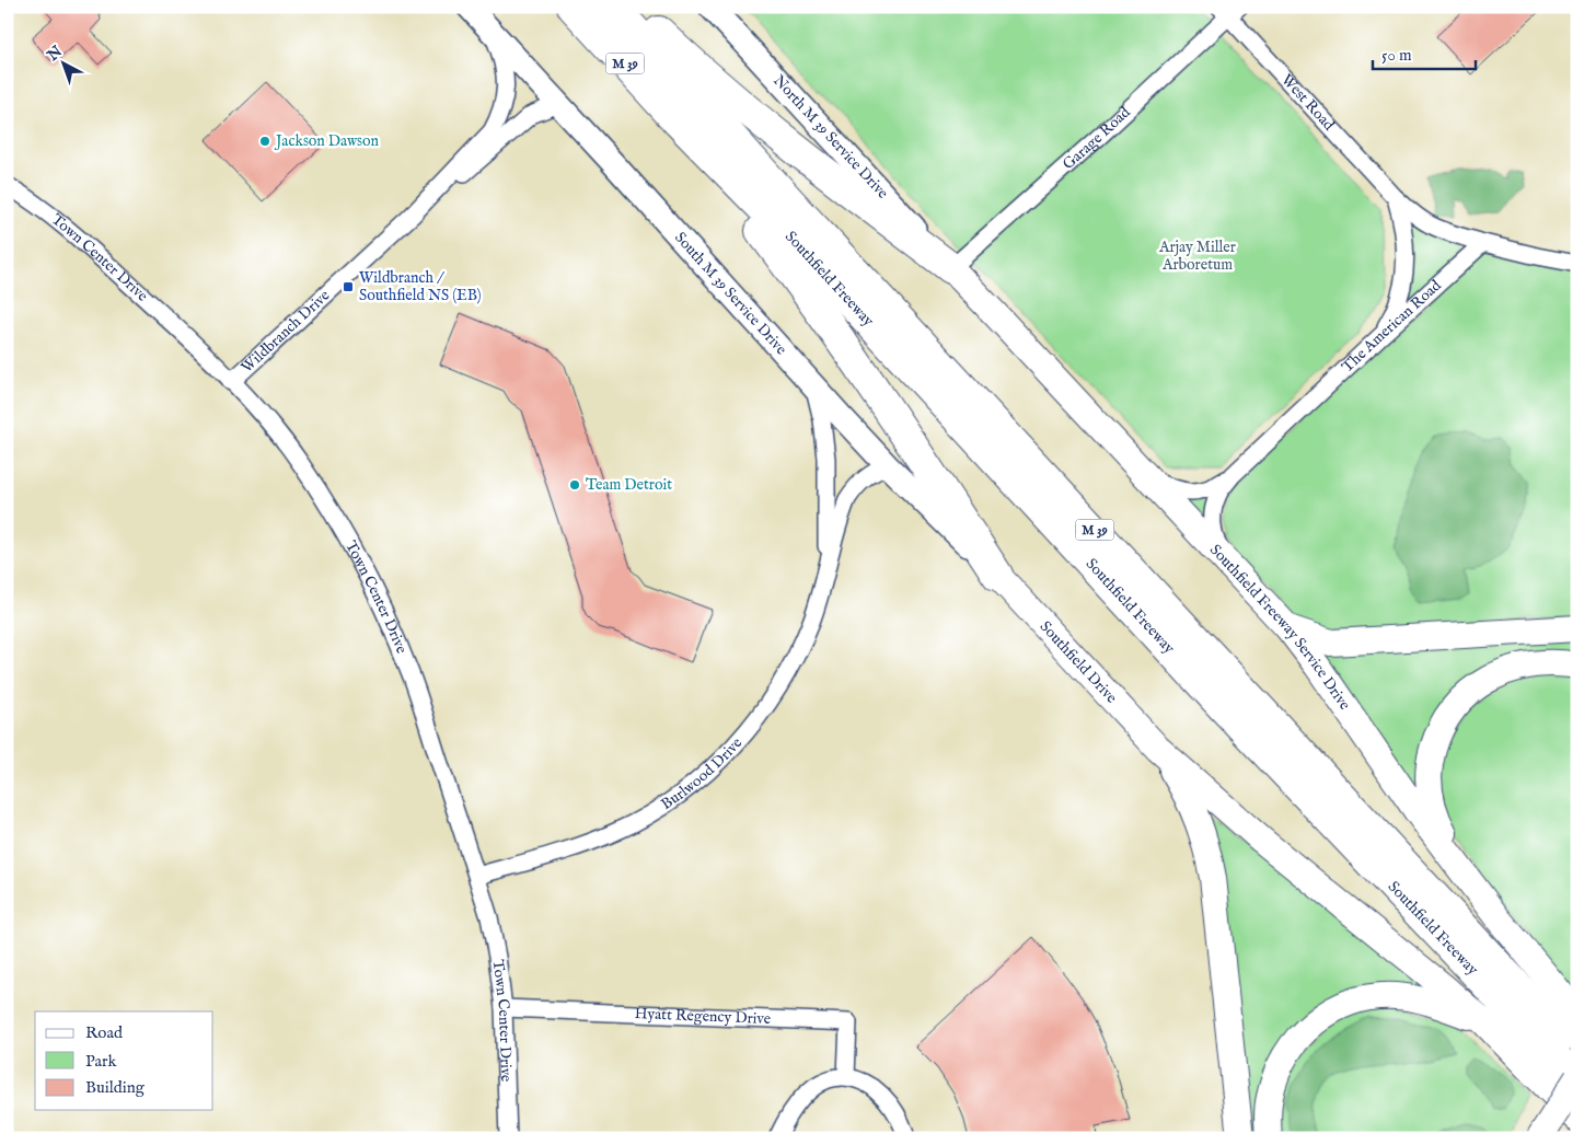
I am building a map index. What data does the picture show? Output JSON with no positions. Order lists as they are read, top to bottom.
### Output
{
  "streets": {
    "highway": ["M 39", "Southfield Freeway"],
    "main road": [
      "North M 39 Service Drive",
      "South M 39 Service Drive",
      "Southfield Freeway Service Drive",
      "Southfield Drive"
    ],
    "street": [
      "West Road",
      "Garage Road",
      "Town Center Drive",
      "The American Road",
      "Wildbranch Drive",
      "Burlwood Drive",
      "Hyatt Regency Drive"
    ]
  },
  "crossings": [
    ["West Road", "Garage Road"],
    ["West Road", "The American Road"],
    ["North M 39 Service Drive", "Garage Road"],
    ["North M 39 Service Drive", "Southfield Freeway Service Drive"],
    ["Garage Road", "Southfield Freeway Service Drive"],
    ["Town Center Drive", "Wildbranch Drive"],
    ["Town Center Drive", "Burlwood Drive"],
    ["Town Center Drive", "Hyatt Regency Drive"],
    ["Southfield Freeway", "Southfield Drive"],
    ["South M 39 Service Drive", "Wildbranch Drive"],
    ["South M 39 Service Drive", "Southfield Drive"],
    ["South M 39 Service Drive", "Burlwood Drive"],
    ["The American Road", "Southfield Freeway Service Drive"]
  ],
  "parks": ["Arjay Miller Arboretum"],
  "places": {
    "other": ["Jackson Dawson", "Team Detroit"],
    "transit": ["Wildbranch / Southfield NS (EB)"]
  },
  "legend": ["Road", "Park", "Building"],
  "scale_bar": "50 m",
  "north": "top left"
}
